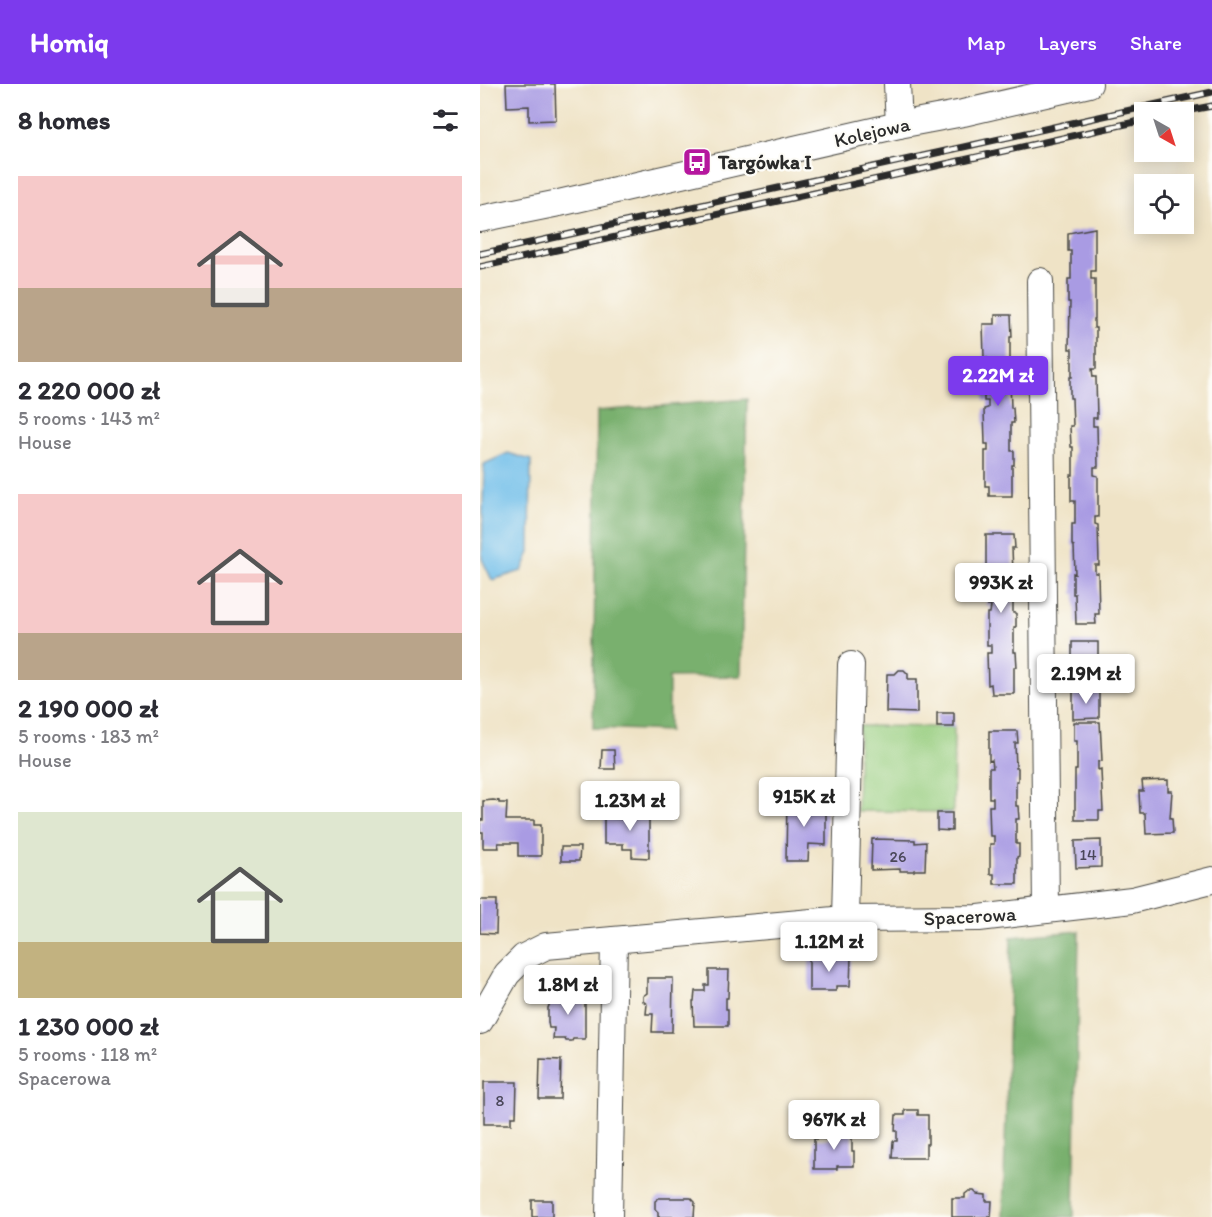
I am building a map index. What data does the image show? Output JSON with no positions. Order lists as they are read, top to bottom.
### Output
{
  "streets": {
    "street": ["Kolejowa", "Spacerowa"]
  },
  "places": {
    "bus stop": ["Targówka I"]
  },
  "house_numbers": ["14", "26", "8"],
  "north": "bottom right",
  "page": {
    "header": "Homiq",
    "nav": ["Map", "Layers", "Share"],
    "heading": "8 homes",
    "list": [
      {
        "name": "2 220 000 zł",
        "note": "5 rooms · 143 m² · House"
      },
      {
        "name": "2 190 000 zł",
        "note": "5 rooms · 183 m² · House"
      },
      {
        "name": "1 230 000 zł",
        "note": "5 rooms · 118 m² · Spacerowa"
      }
    ],
    "price": [
      "2.22M zł",
      "993K zł",
      "2.19M zł",
      "915K zł",
      "1.23M zł",
      "1.12M zł",
      "1.8M zł",
      "967K zł"
    ]
  }
}
